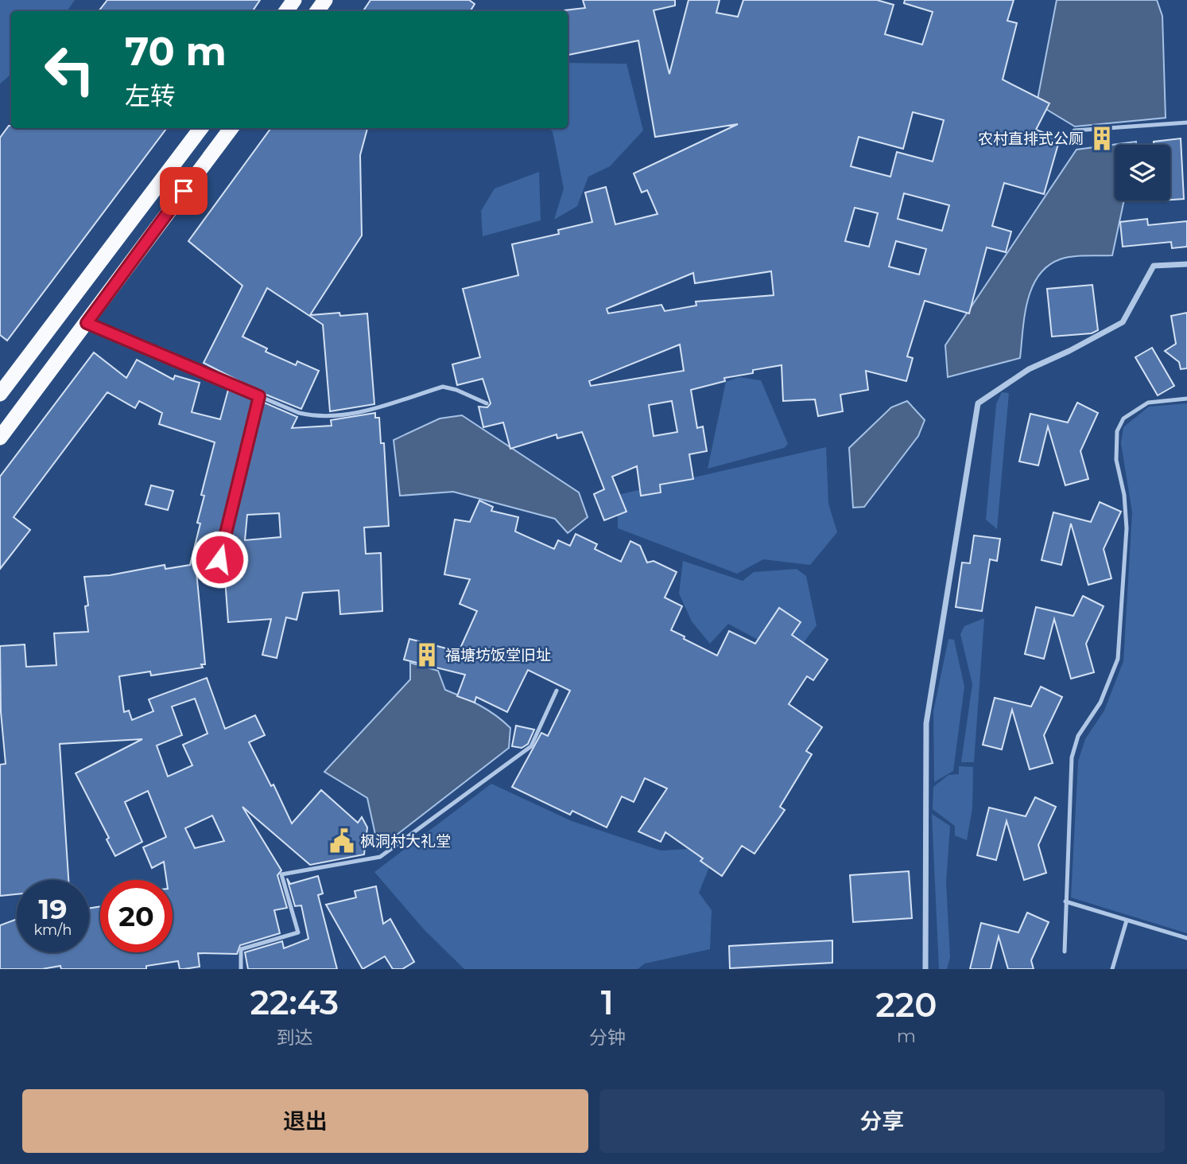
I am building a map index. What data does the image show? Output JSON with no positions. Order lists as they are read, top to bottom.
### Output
{
  "places": {
    "building": ["农村直排式公厕", "福塘坊饭堂旧址"],
    "public building": ["枫洞村大礼堂"]
  },
  "page": {
    "turn": ["70 m", "左转"],
    "speed": "19 km/h",
    "limit": "20",
    "eta": [
      "22:43",
      "到达",
      "1",
      "分钟",
      "220",
      "m"
    ],
    "buttons": ["退出", "分享"]
  }
}
